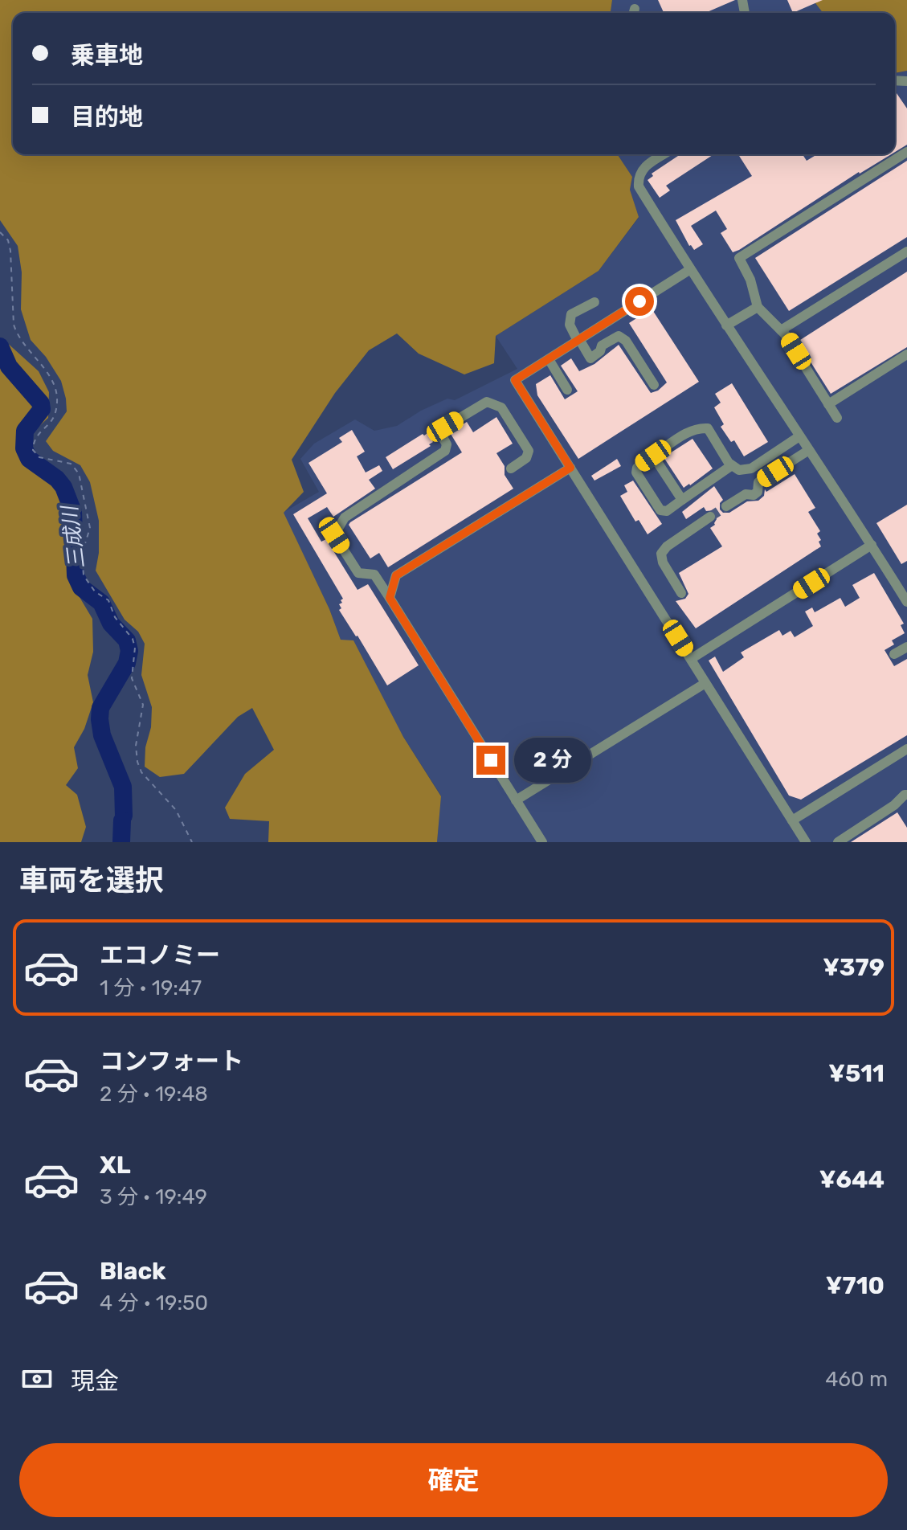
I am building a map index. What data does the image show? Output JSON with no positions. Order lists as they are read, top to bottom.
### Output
{
  "water": ["三成川"],
  "page": {
    "banner": ["乗車地", "目的地"],
    "bubble": "2 分",
    "heading": "車両を選択",
    "list": [
      {
        "name": "エコノミー",
        "note": "1 分 · 19:47",
        "value": "¥379"
      },
      {
        "name": "コンフォート",
        "note": "2 分 · 19:48",
        "value": "¥511"
      },
      {
        "name": "XL",
        "note": "3 分 · 19:49",
        "value": "¥644"
      },
      {
        "name": "Black",
        "note": "4 分 · 19:50",
        "value": "¥710"
      }
    ],
    "pay": ["現金", "460 m"],
    "buttons": "確定"
  }
}
